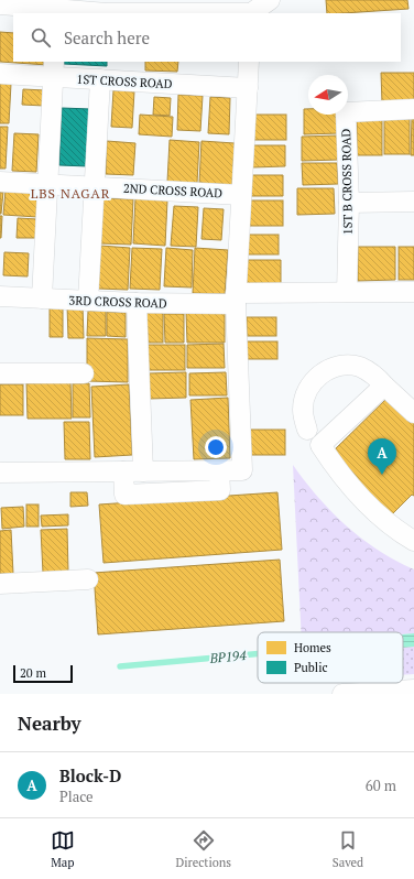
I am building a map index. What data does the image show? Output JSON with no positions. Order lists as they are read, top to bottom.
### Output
{
  "streets": {
    "street": [
      "1ST CROSS ROAD",
      "1ST B CROSS ROAD",
      "2ND CROSS ROAD",
      "3RD CROSS ROAD"
    ]
  },
  "districts": ["LBS NAGAR"],
  "water": ["BP194"],
  "legend": ["Homes", "Public"],
  "scale_bar": "20 m",
  "north": "left",
  "page": {
    "search": "Search here",
    "pins": "A",
    "scale": "20 m",
    "heading": "Nearby",
    "list": [
      {
        "mark": "A",
        "name": "Block-D",
        "note": "Place",
        "value": "60 m"
      }
    ],
    "nav": ["Map", "Directions", "Saved"]
  }
}
